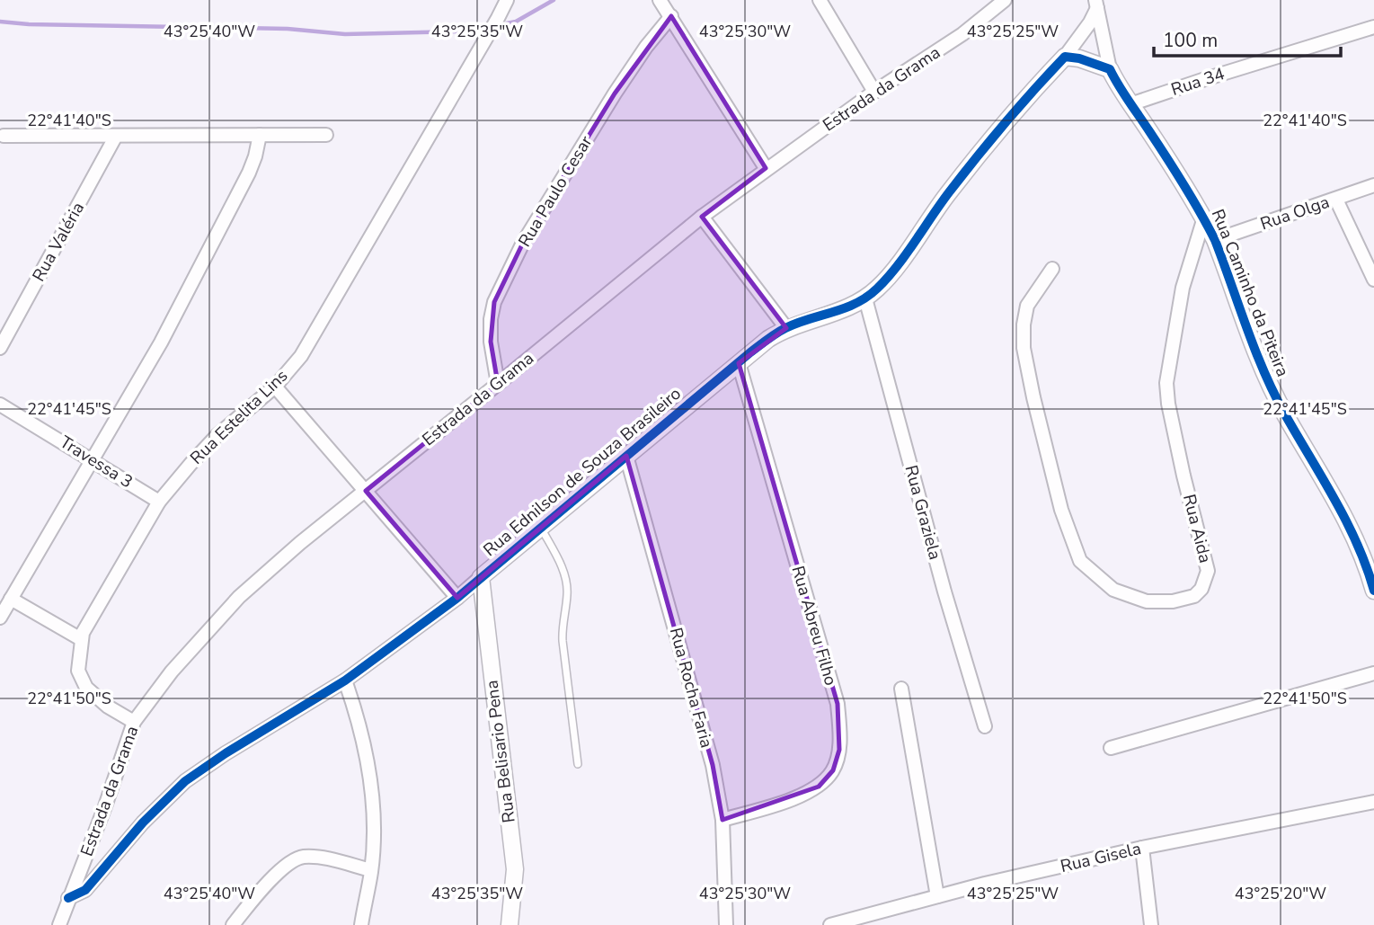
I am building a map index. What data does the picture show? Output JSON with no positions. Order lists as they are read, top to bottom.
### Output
{
  "streets": {
    "street": [
      "Rua 34",
      "Estrada da Grama",
      "Rua Paulo Cesar",
      "Rua Olga",
      "Rua Valéria",
      "Rua Caminho da Piteira",
      "Rua Estelita Lins",
      "Travessa 3",
      "Rua Ednilson de Souza Brasileiro",
      "Rua Graziela",
      "Rua Aida",
      "Rua Abreu Filho",
      "Rua Rocha Faria",
      "Rua Belisario Pena",
      "Rua Gisela"
    ]
  },
  "crossings": [
    ["Rua 34", "Rua Caminho da Piteira"],
    ["Estrada da Grama", "Rua Paulo Cesar"],
    ["Estrada da Grama", "Rua Estelita Lins"],
    ["Estrada da Grama", "Rua Ednilson de Souza Brasileiro"],
    ["Rua Olga", "Rua Caminho da Piteira"],
    ["Rua Caminho da Piteira", "Rua Ednilson de Souza Brasileiro"],
    ["Rua Caminho da Piteira", "Rua Aida"],
    ["Rua Estelita Lins", "Travessa 3"],
    ["Rua Ednilson de Souza Brasileiro", "Rua Graziela"],
    ["Rua Ednilson de Souza Brasileiro", "Rua Abreu Filho"],
    ["Rua Ednilson de Souza Brasileiro", "Rua Rocha Faria"],
    ["Rua Ednilson de Souza Brasileiro", "Rua Belisario Pena"],
    ["Rua Abreu Filho", "Rua Rocha Faria"]
  ],
  "scale_bar": "100 m",
  "coordinates": [
    "43°25'40\"W",
    "43°25'35\"W",
    "43°25'30\"W",
    "43°25'25\"W",
    "22°41'40\"S",
    "22°41'45\"S",
    "22°41'50\"S",
    "43°25'20\"W"
  ]
}
